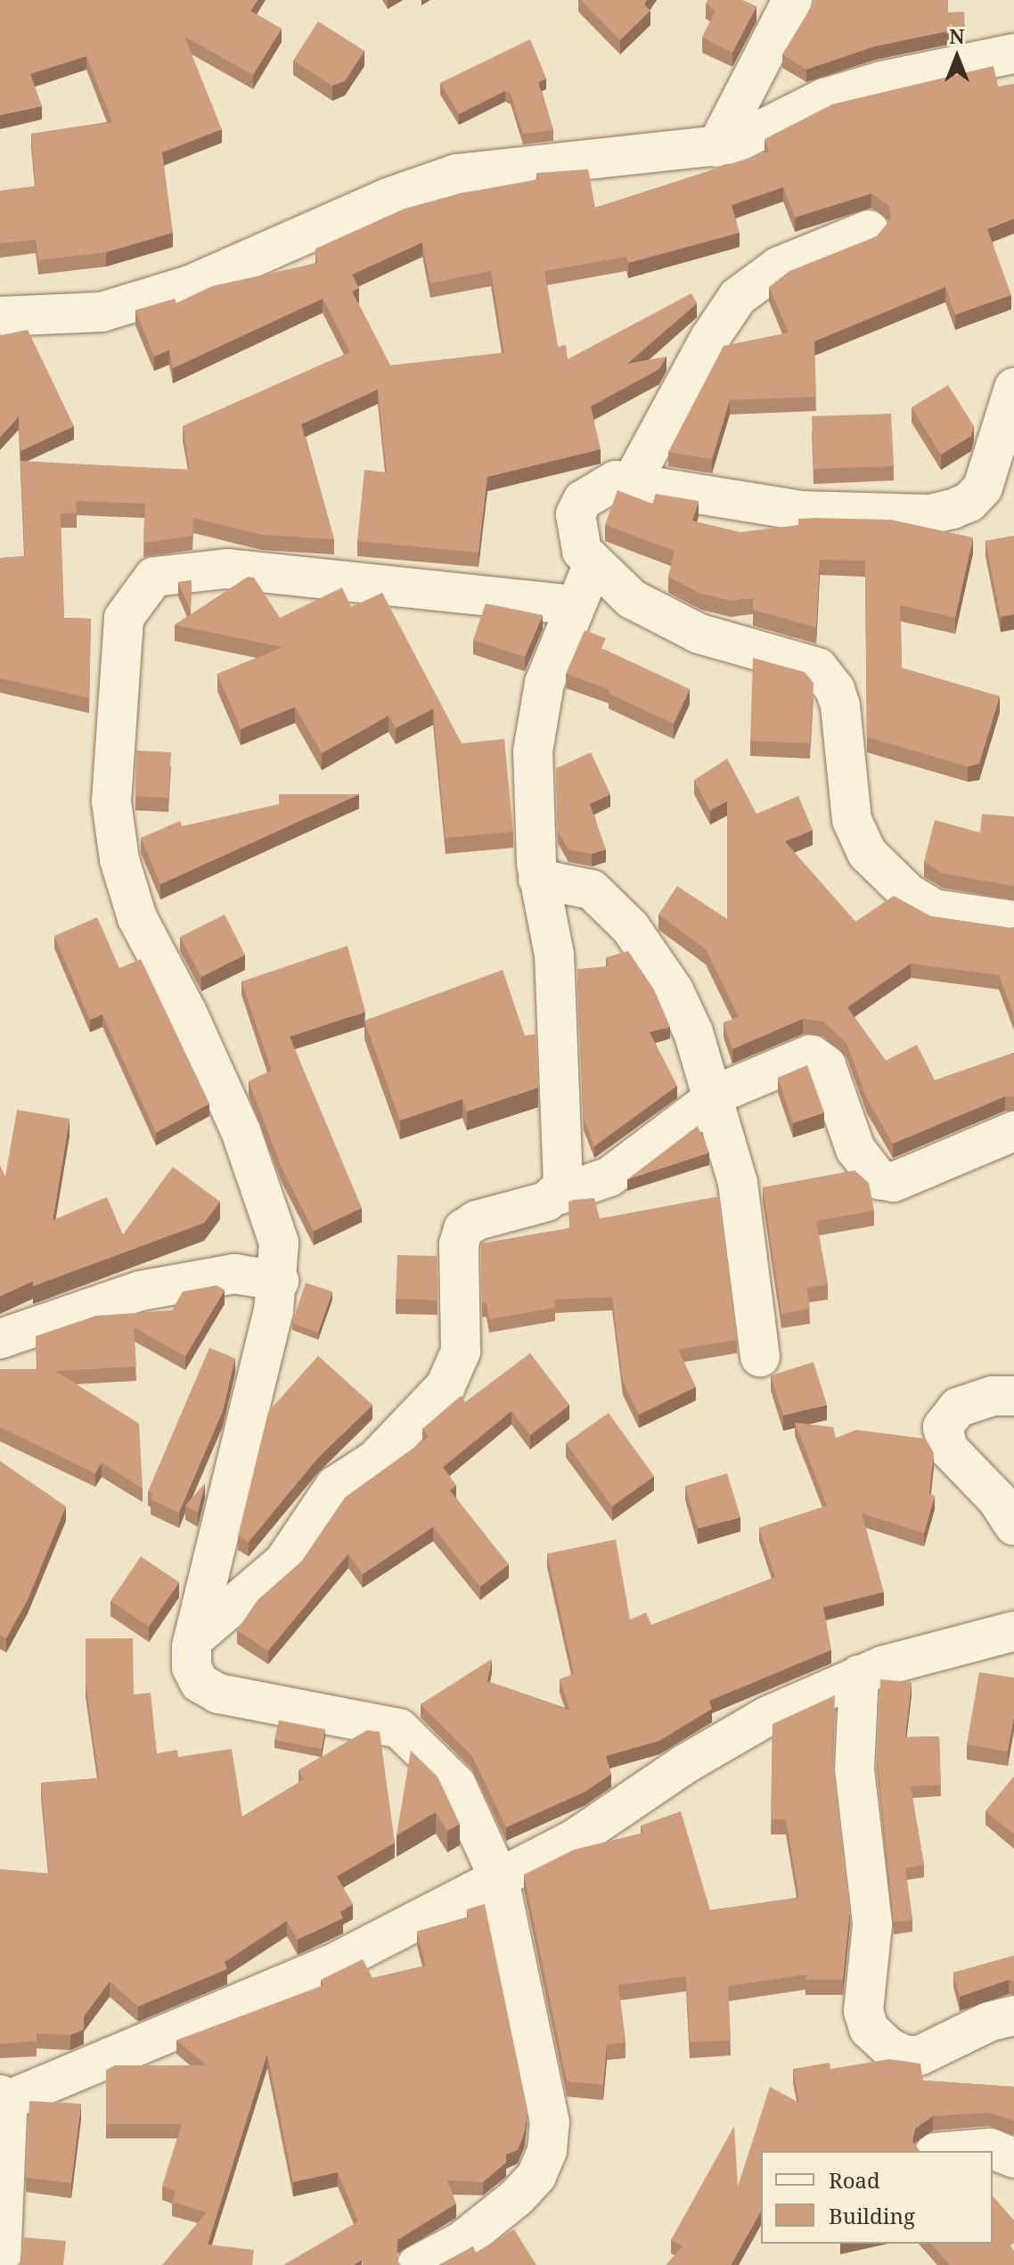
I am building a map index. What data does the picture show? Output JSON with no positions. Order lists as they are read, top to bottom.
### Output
{
  "legend": ["Road", "Building"],
  "north": "top"
}
